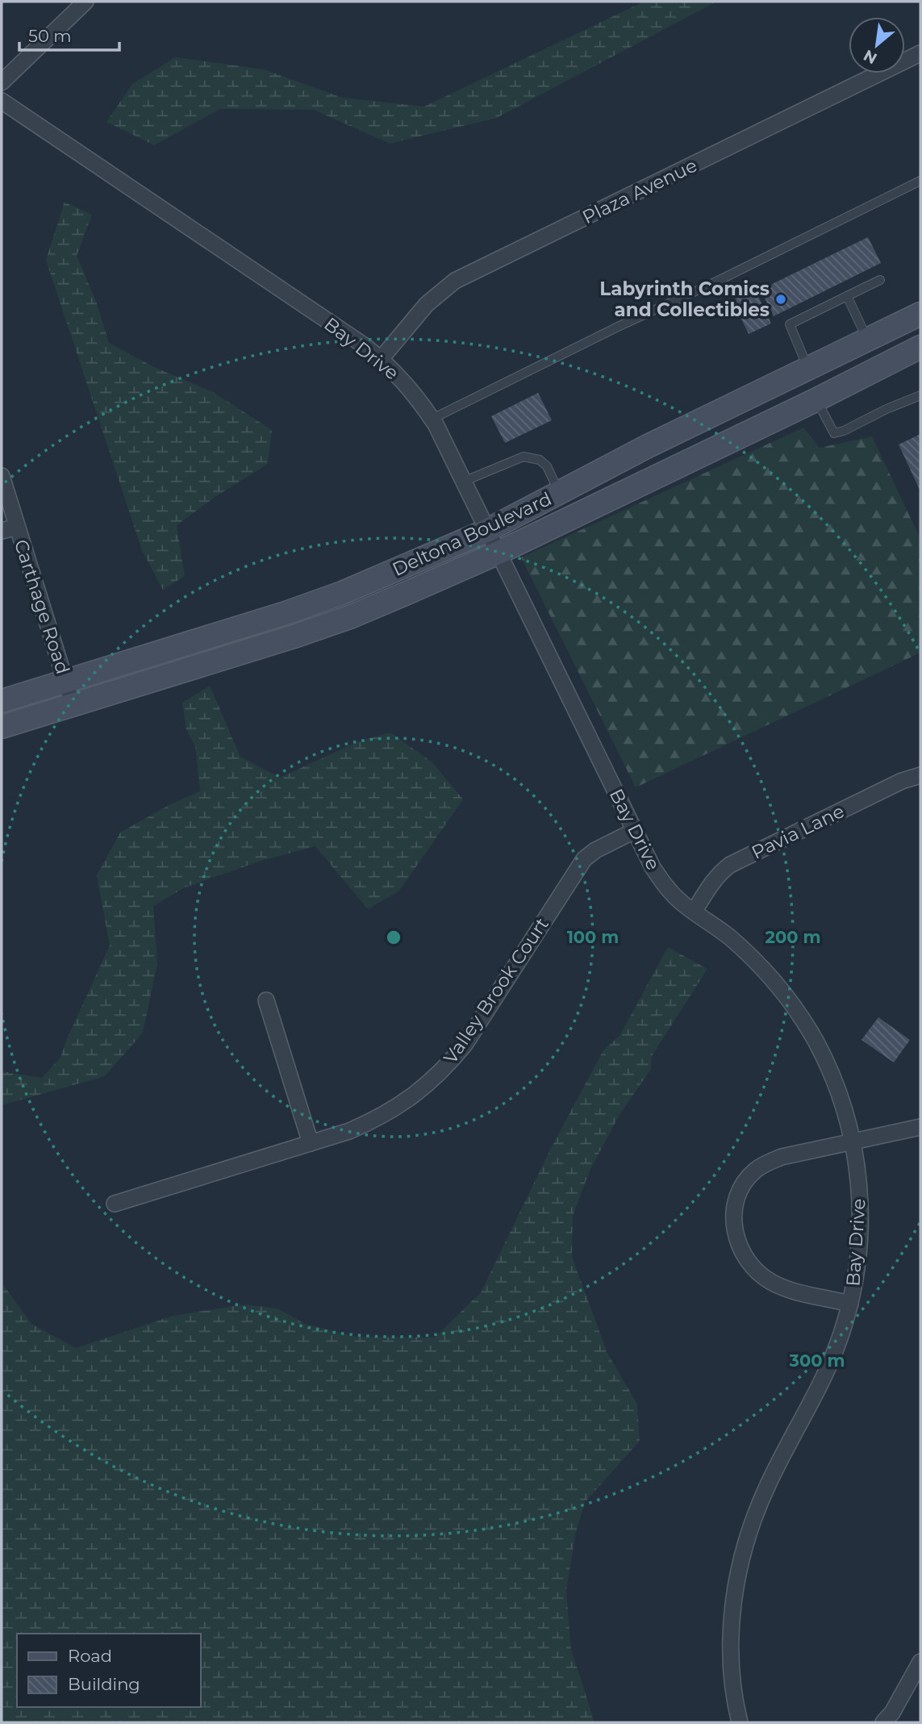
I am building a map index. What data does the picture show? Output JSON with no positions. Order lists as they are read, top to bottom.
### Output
{
  "streets": {
    "main road": ["Deltona Boulevard"],
    "street": [
      "Plaza Avenue",
      "Bay Drive",
      "Carthage Road",
      "Pavia Lane",
      "Valley Brook Court"
    ]
  },
  "crossings": [
    ["Plaza Avenue", "Bay Drive"],
    ["Bay Drive", "Deltona Boulevard"],
    ["Bay Drive", "Pavia Lane"],
    ["Bay Drive", "Valley Brook Court"],
    ["Deltona Boulevard", "Carthage Road"]
  ],
  "places": ["Labyrinth Comics and Collectibles"],
  "legend": ["Road", "Building"],
  "scale_bar": "50 m",
  "north": "bottom left",
  "rings": ["100 m", "200 m", "300 m"]
}
